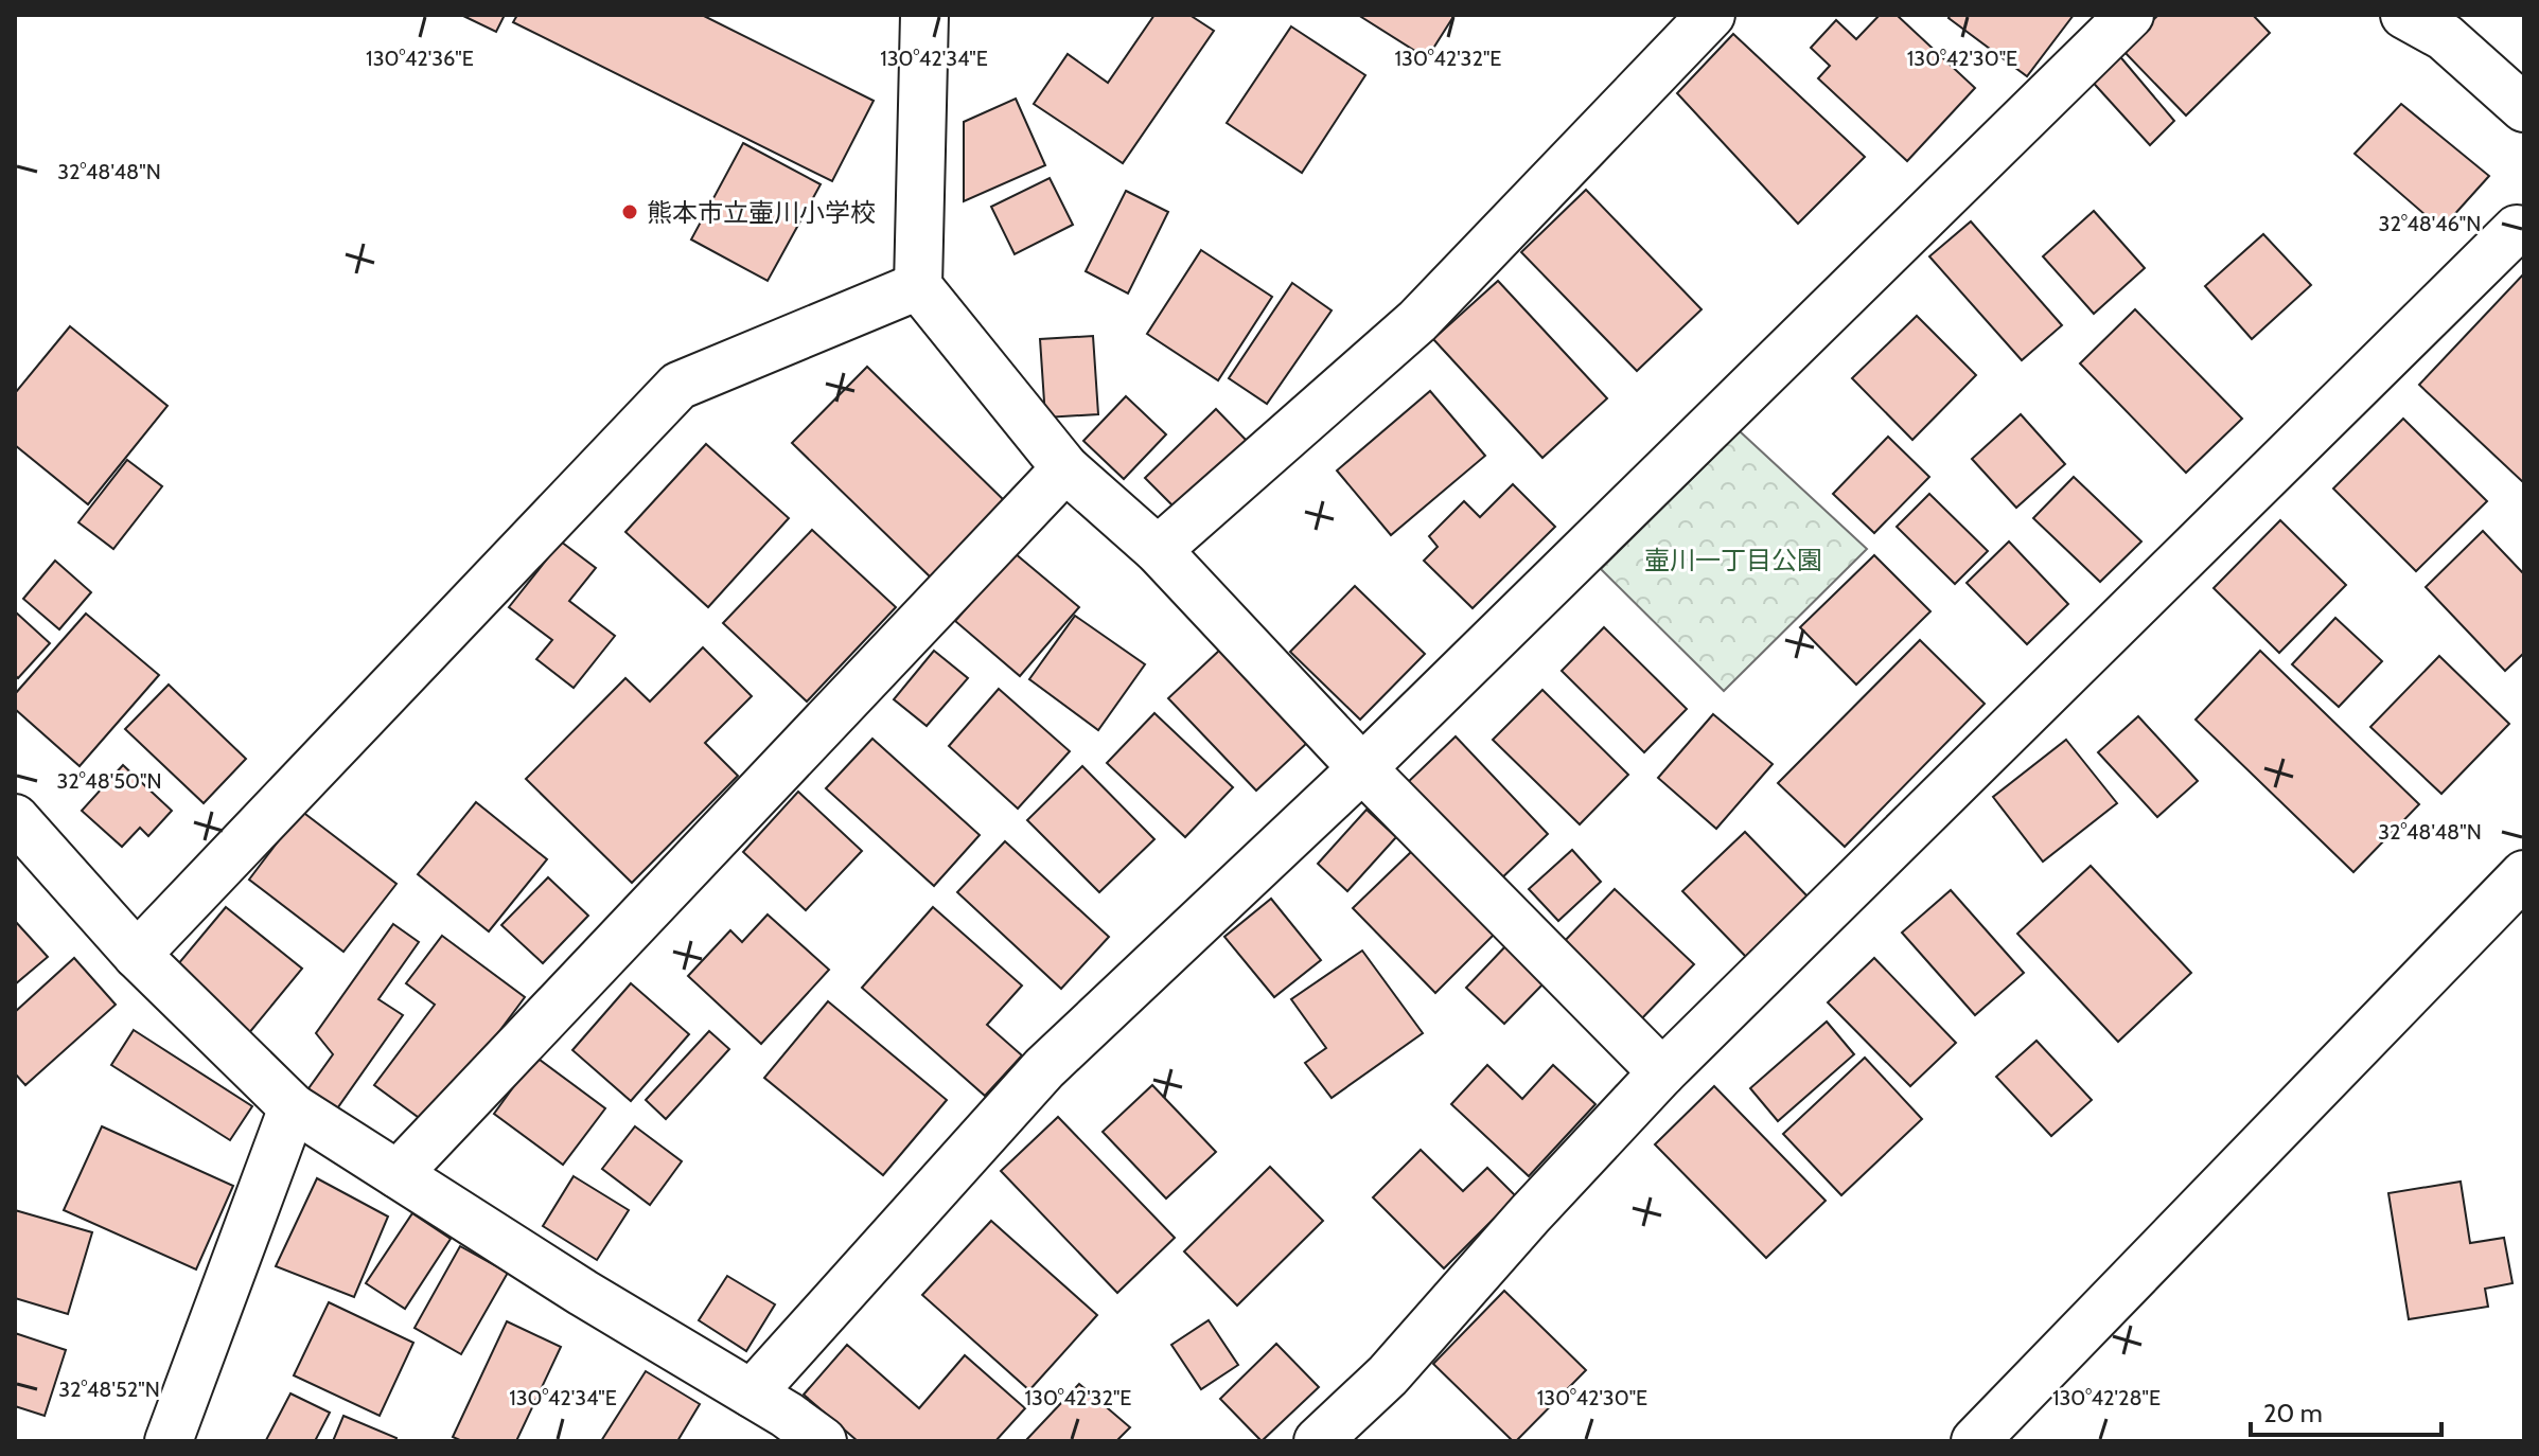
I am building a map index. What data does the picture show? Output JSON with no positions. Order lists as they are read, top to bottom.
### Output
{
  "parks": ["壷川一丁目公園"],
  "places": ["熊本市立壷川小学校"],
  "scale_bar": "20 m",
  "coordinates": [
    "130°42'36\"E",
    "130°42'34\"E",
    "130°42'32\"E",
    "130°42'30\"E",
    "32°48'48\"N",
    "32°48'46\"N",
    "32°48'50\"N",
    "32°48'52\"N",
    "130°42'28\"E"
  ]
}
